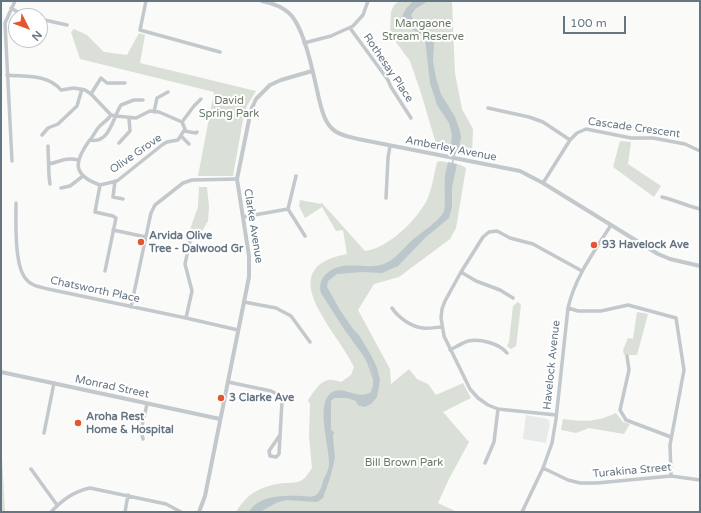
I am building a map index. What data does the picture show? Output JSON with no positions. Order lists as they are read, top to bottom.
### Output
{
  "streets": {
    "street": [
      "Rothesay Place",
      "Cascade Crescent",
      "Amberley Avenue",
      "Olive Grove",
      "Clarke Avenue",
      "Chatsworth Place",
      "Havelock Avenue",
      "Monrad Street",
      "Turakina Street"
    ]
  },
  "crossings": [
    ["Cascade Crescent", "Amberley Avenue"],
    ["Amberley Avenue", "Clarke Avenue"],
    ["Amberley Avenue", "Havelock Avenue"],
    ["Clarke Avenue", "Chatsworth Place"],
    ["Clarke Avenue", "Monrad Street"],
    ["Havelock Avenue", "Turakina Street"]
  ],
  "parks": ["Mangaone Stream Reserve", "David Spring Park", "Bill Brown Park"],
  "places": [
    "Arvida Olive Tree - Dalwood Gr",
    "93 Havelock Ave",
    "3 Clarke Ave",
    "Aroha Rest Home & Hospital"
  ],
  "scale_bar": "100 m",
  "north": "bottom right"
}
